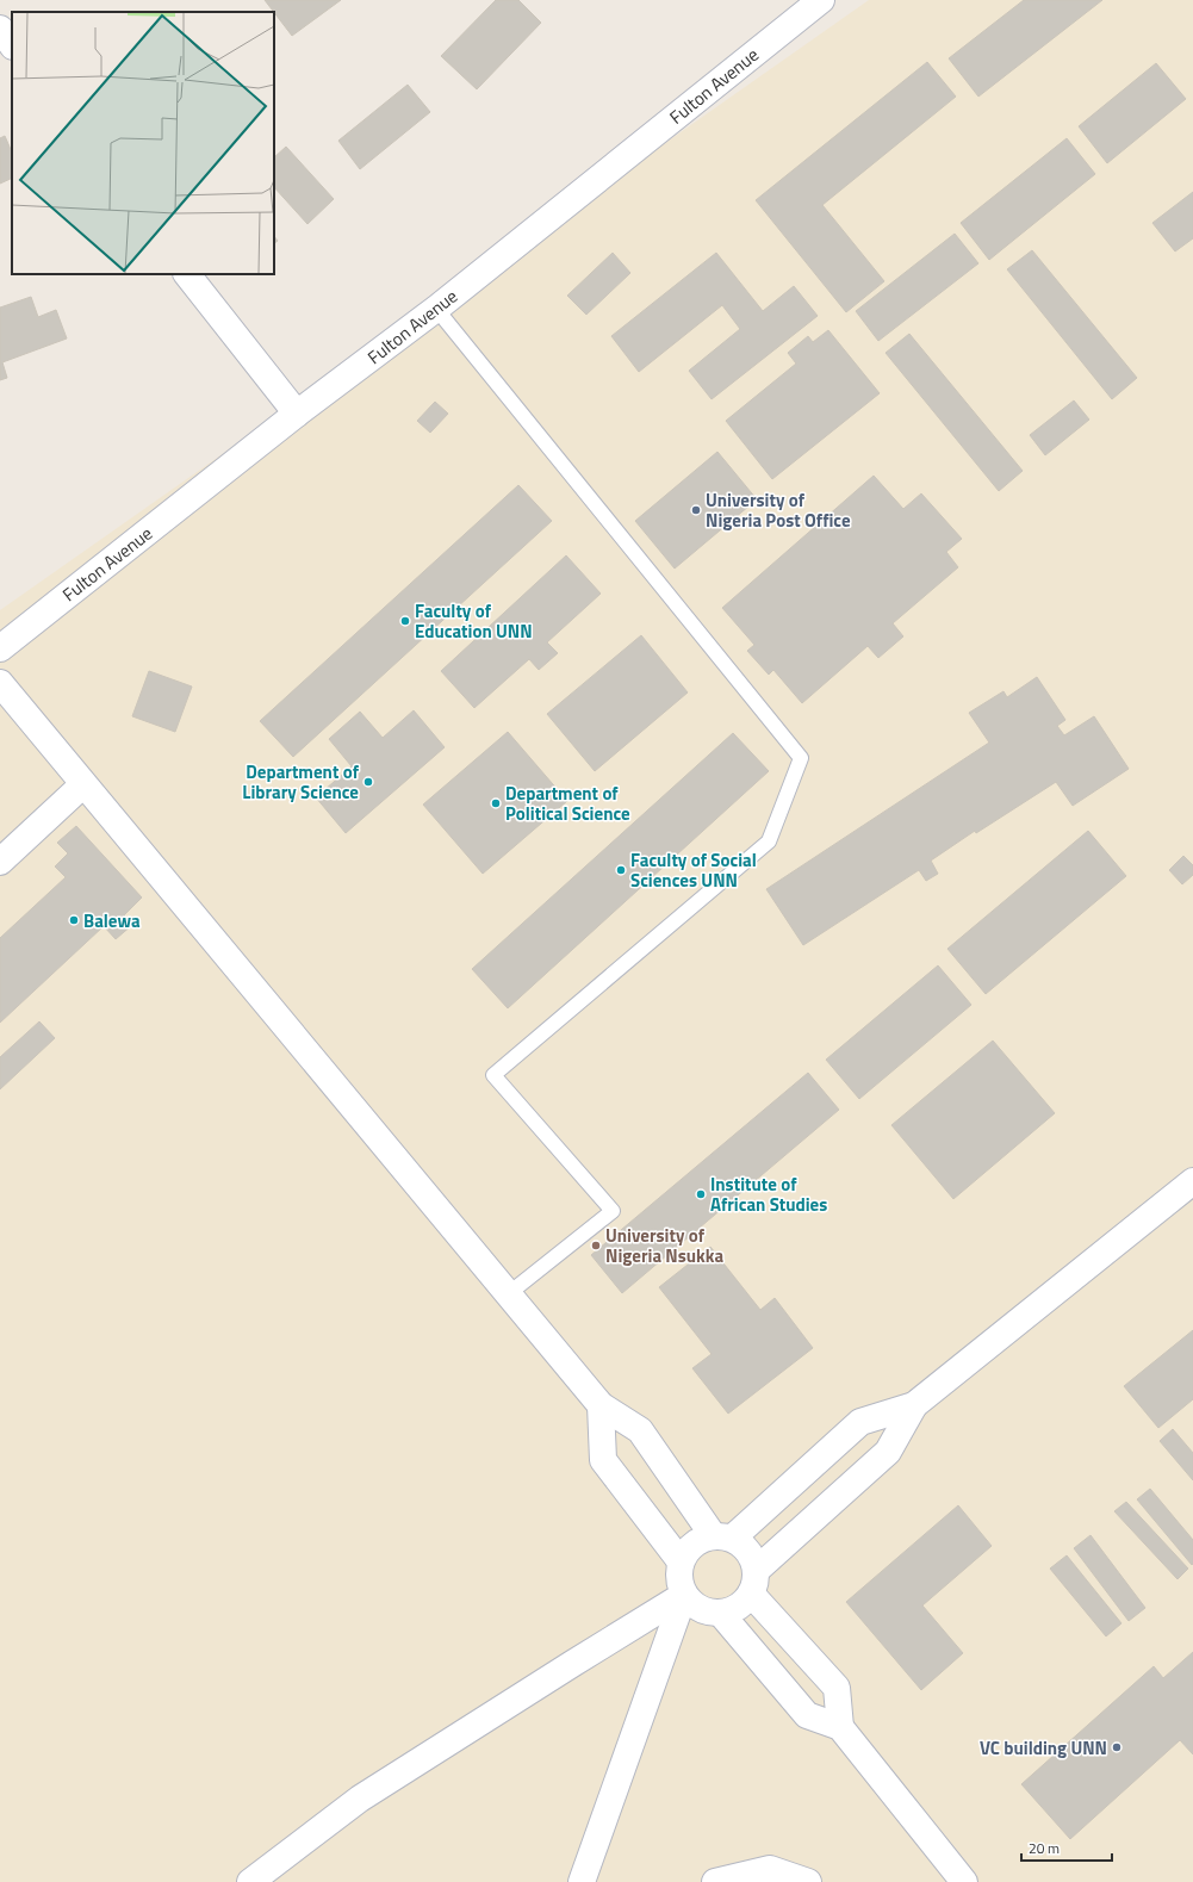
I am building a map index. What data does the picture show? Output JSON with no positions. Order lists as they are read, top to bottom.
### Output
{
  "streets": {
    "street": ["Fulton Avenue"]
  },
  "places": [
    "University of Nigeria Post Office",
    "Faculty of Education UNN",
    "Department of Library Science",
    "Department of Political Science",
    "Faculty of Social Sciences UNN",
    "Balewa",
    "Institute of African Studies",
    "University of Nigeria Nsukka",
    "VC building UNN"
  ],
  "scale_bar": "20 m"
}
